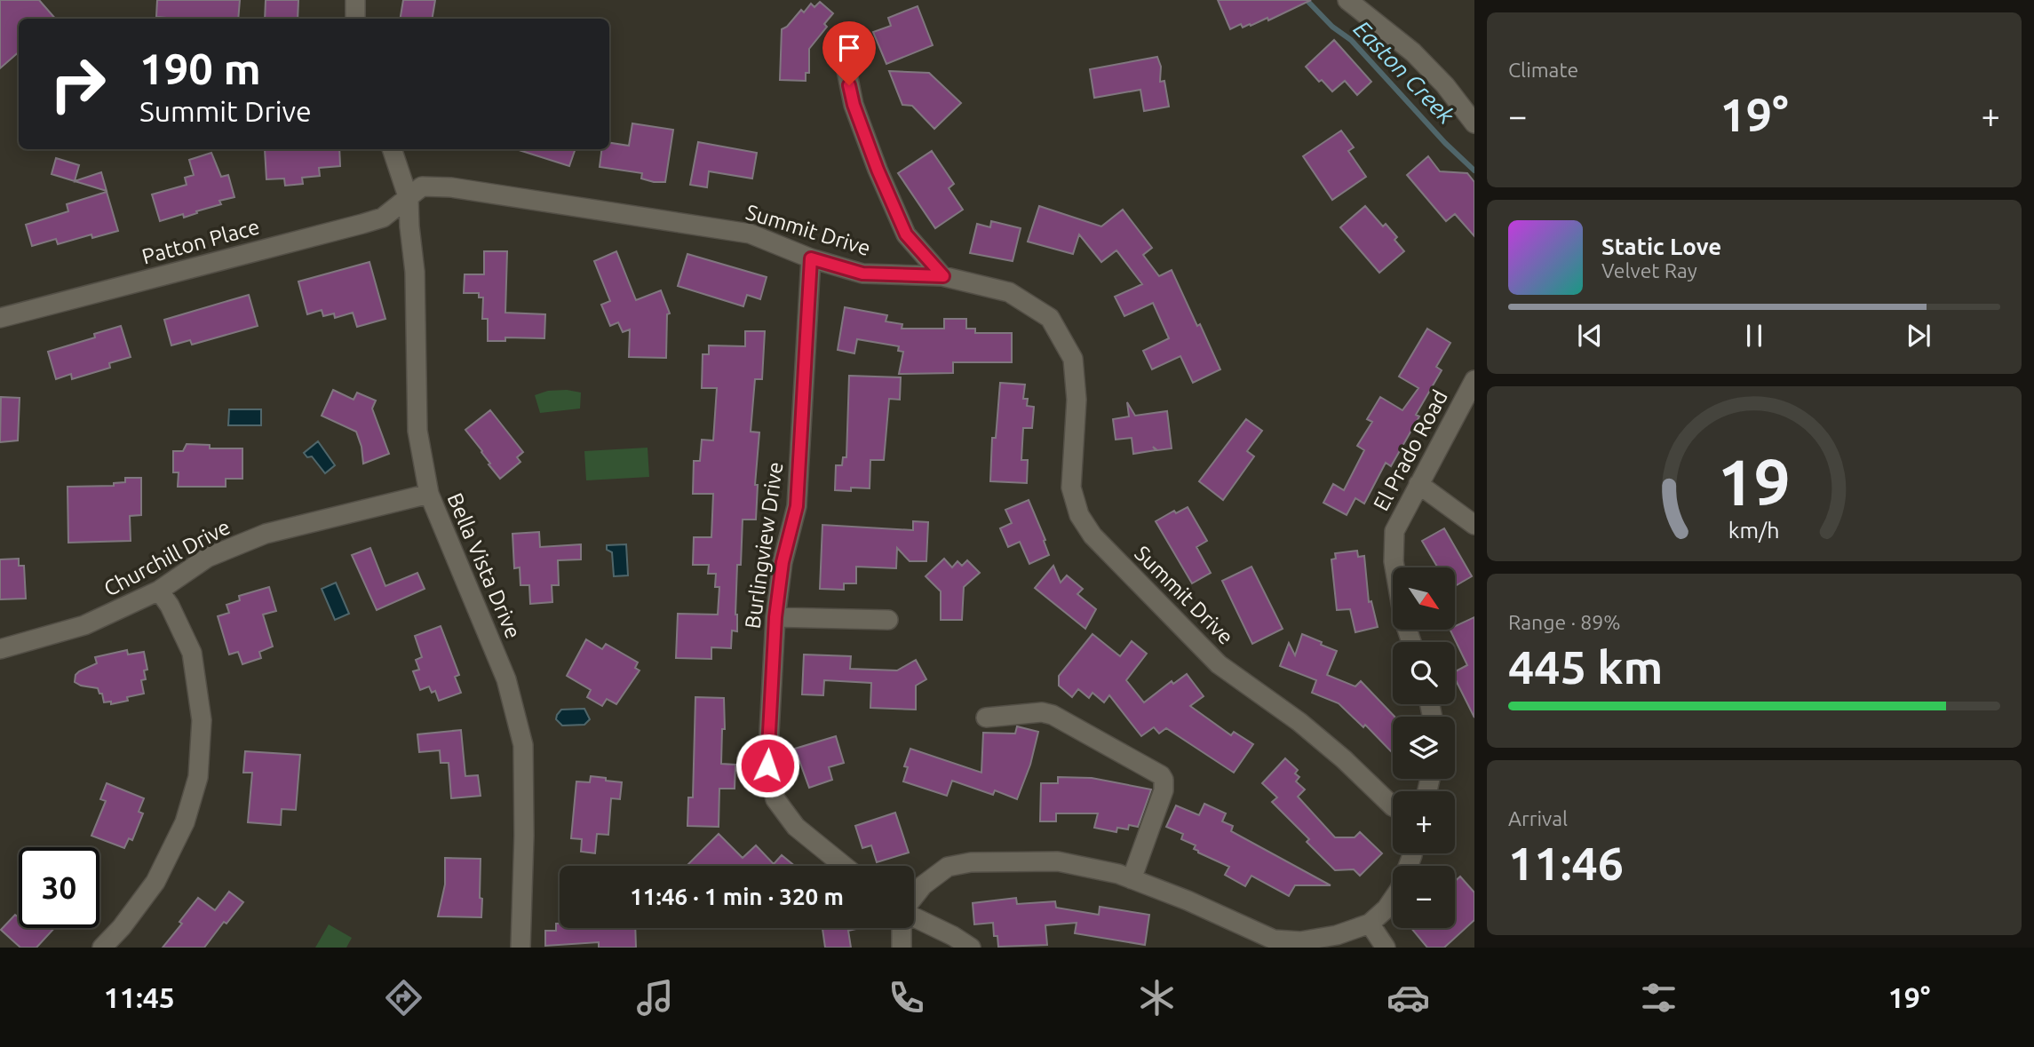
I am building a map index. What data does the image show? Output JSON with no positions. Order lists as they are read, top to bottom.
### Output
{
  "streets": {
    "street": [
      "Summit Drive",
      "Patton Place",
      "El Prado Road",
      "Burlingview Drive",
      "Churchill Drive",
      "Bella Vista Drive"
    ]
  },
  "crossings": [
    ["Summit Drive", "Patton Place"],
    ["Summit Drive", "Burlingview Drive"],
    ["Summit Drive", "Bella Vista Drive"],
    ["Patton Place", "Bella Vista Drive"],
    ["Churchill Drive", "Bella Vista Drive"]
  ],
  "water": ["Easton Creek"],
  "north": "bottom right",
  "page": {
    "tile": [
      "Climate",
      ["Range · 89%", "445 km"],
      ["Arrival", "11:46"]
    ],
    "turn": ["190 m", "Summit Drive"],
    "heat": ["−", "19°", "+"],
    "song": ["Static Love", "Velvet Ray"],
    "map_buttons": ["+", "−"],
    "limit": "30",
    "trip": "11:46 · 1 min · 320 m",
    "tabs": ["11:45", "19°"],
    "gauge": ["19", "km/h"]
  }
}
